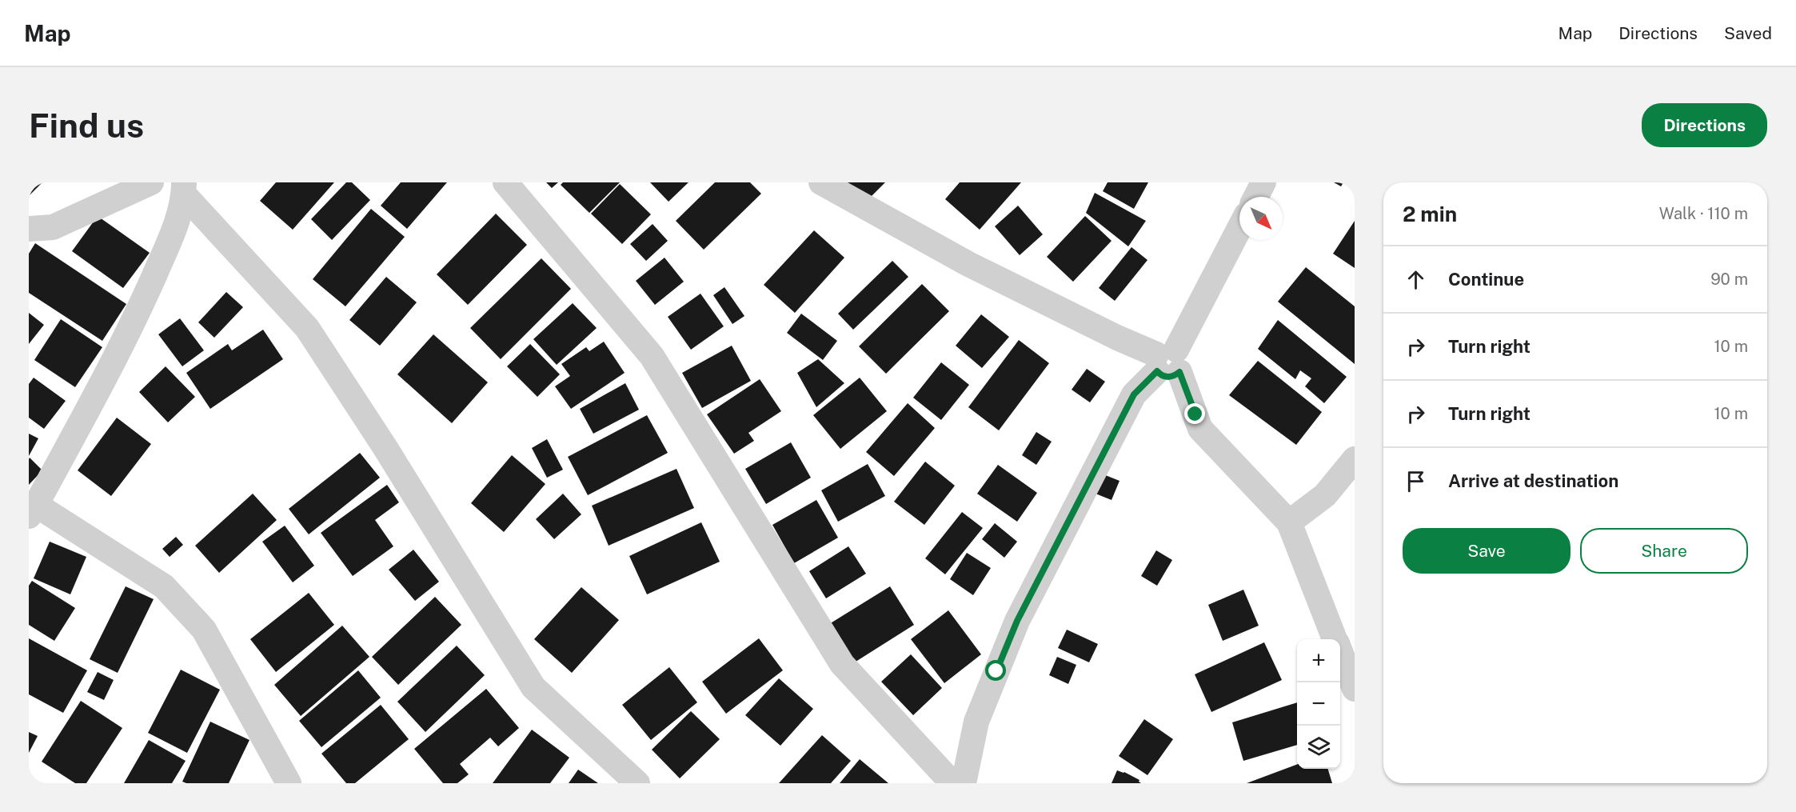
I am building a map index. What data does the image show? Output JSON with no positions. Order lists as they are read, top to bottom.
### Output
{
  "north": "bottom right",
  "page": {
    "header": "Map",
    "nav": ["Map", "Directions", "Saved"],
    "buttons": [
      "Directions",
      ["Save", "Share"]
    ],
    "title": "Find us",
    "heading": ["2 min", "Walk · 110 m"],
    "list": [
      ["Continue", "90 m"],
      ["Turn right", "10 m"],
      ["Turn right", "10 m"],
      "Arrive at destination"
    ],
    "map_buttons": ["+", "−"]
  }
}
